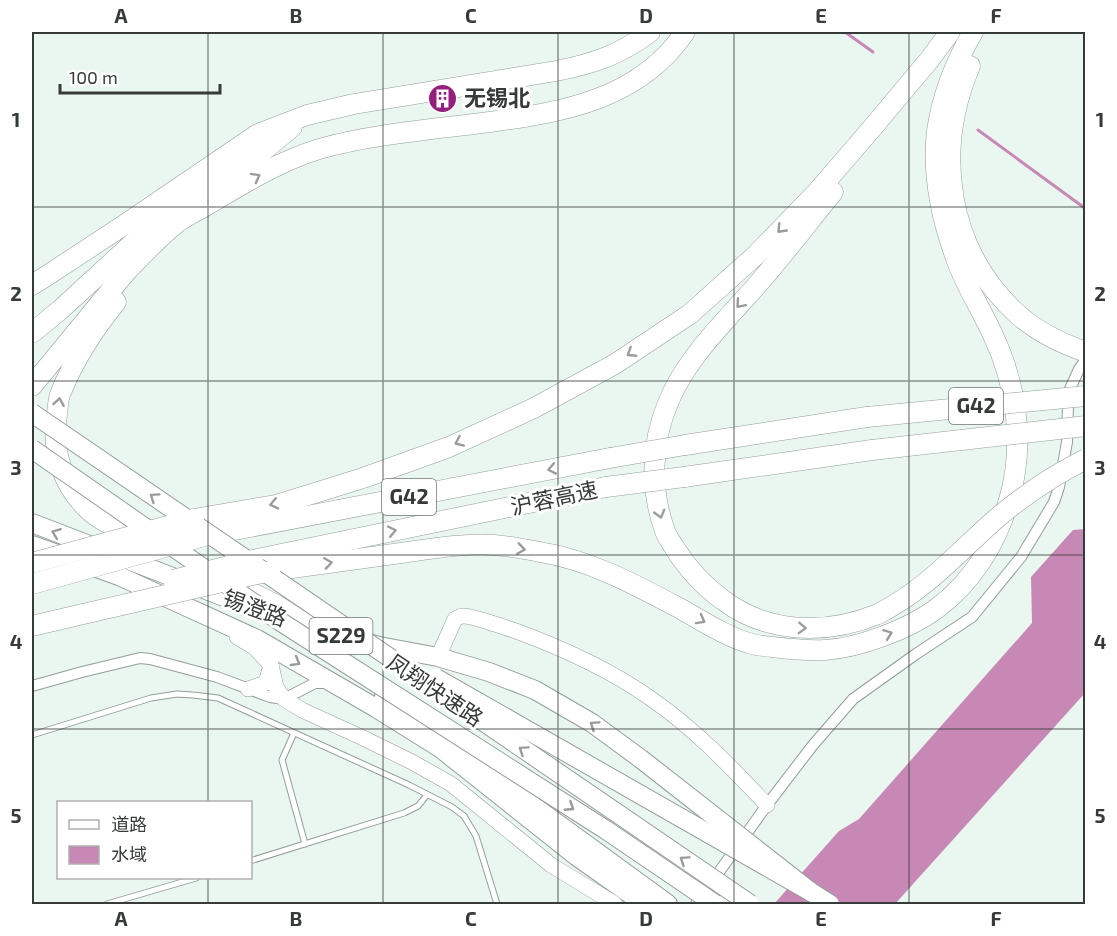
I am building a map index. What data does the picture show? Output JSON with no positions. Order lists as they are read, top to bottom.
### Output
{
  "streets": {
    "highway": ["G42", "沪蓉高速"],
    "main road": ["锡澄路", "S229", "凤翔快速路"]
  },
  "places": {
    "building": ["无锡北"]
  },
  "legend": ["道路", "水域"],
  "scale_bar": "100 m",
  "grid": {
    "columns": [
      "A",
      "B",
      "C",
      "D",
      "E",
      "F"
    ],
    "rows": [
      "1",
      "2",
      "3",
      "4",
      "5"
    ]
  }
}
